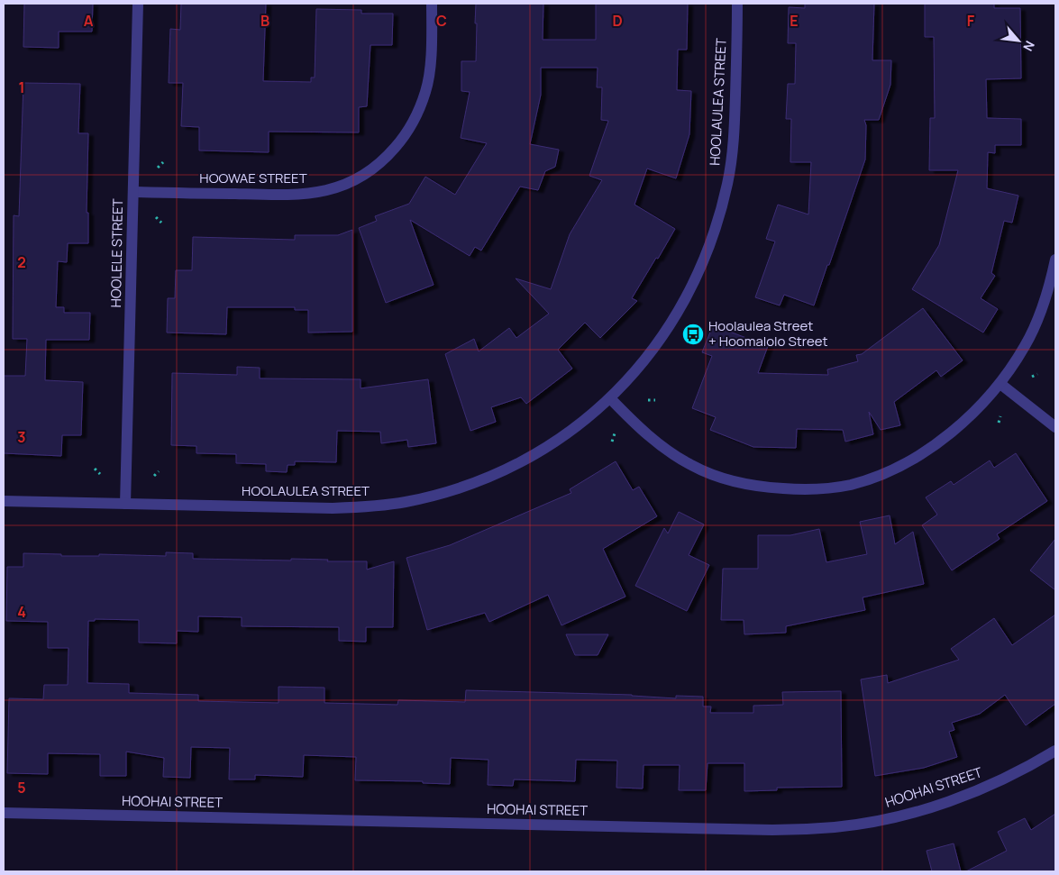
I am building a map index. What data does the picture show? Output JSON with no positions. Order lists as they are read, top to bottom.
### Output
{
  "streets": {
    "street": [
      "HOOLAULEA STREET",
      "HOOWAE STREET",
      "HOOLELE STREET",
      "HOOHAI STREET"
    ]
  },
  "crossings": [
    ["HOOLAULEA STREET", "HOOLELE STREET"],
    ["HOOWAE STREET", "HOOLELE STREET"]
  ],
  "places": {
    "bus stop": ["Hoolaulea Street + Hoomalolo Street"]
  },
  "north": "bottom right",
  "grid": {
    "columns": [
      "A",
      "B",
      "C",
      "D",
      "E",
      "F"
    ],
    "rows": [
      "1",
      "2",
      "3",
      "4",
      "5"
    ]
  }
}
